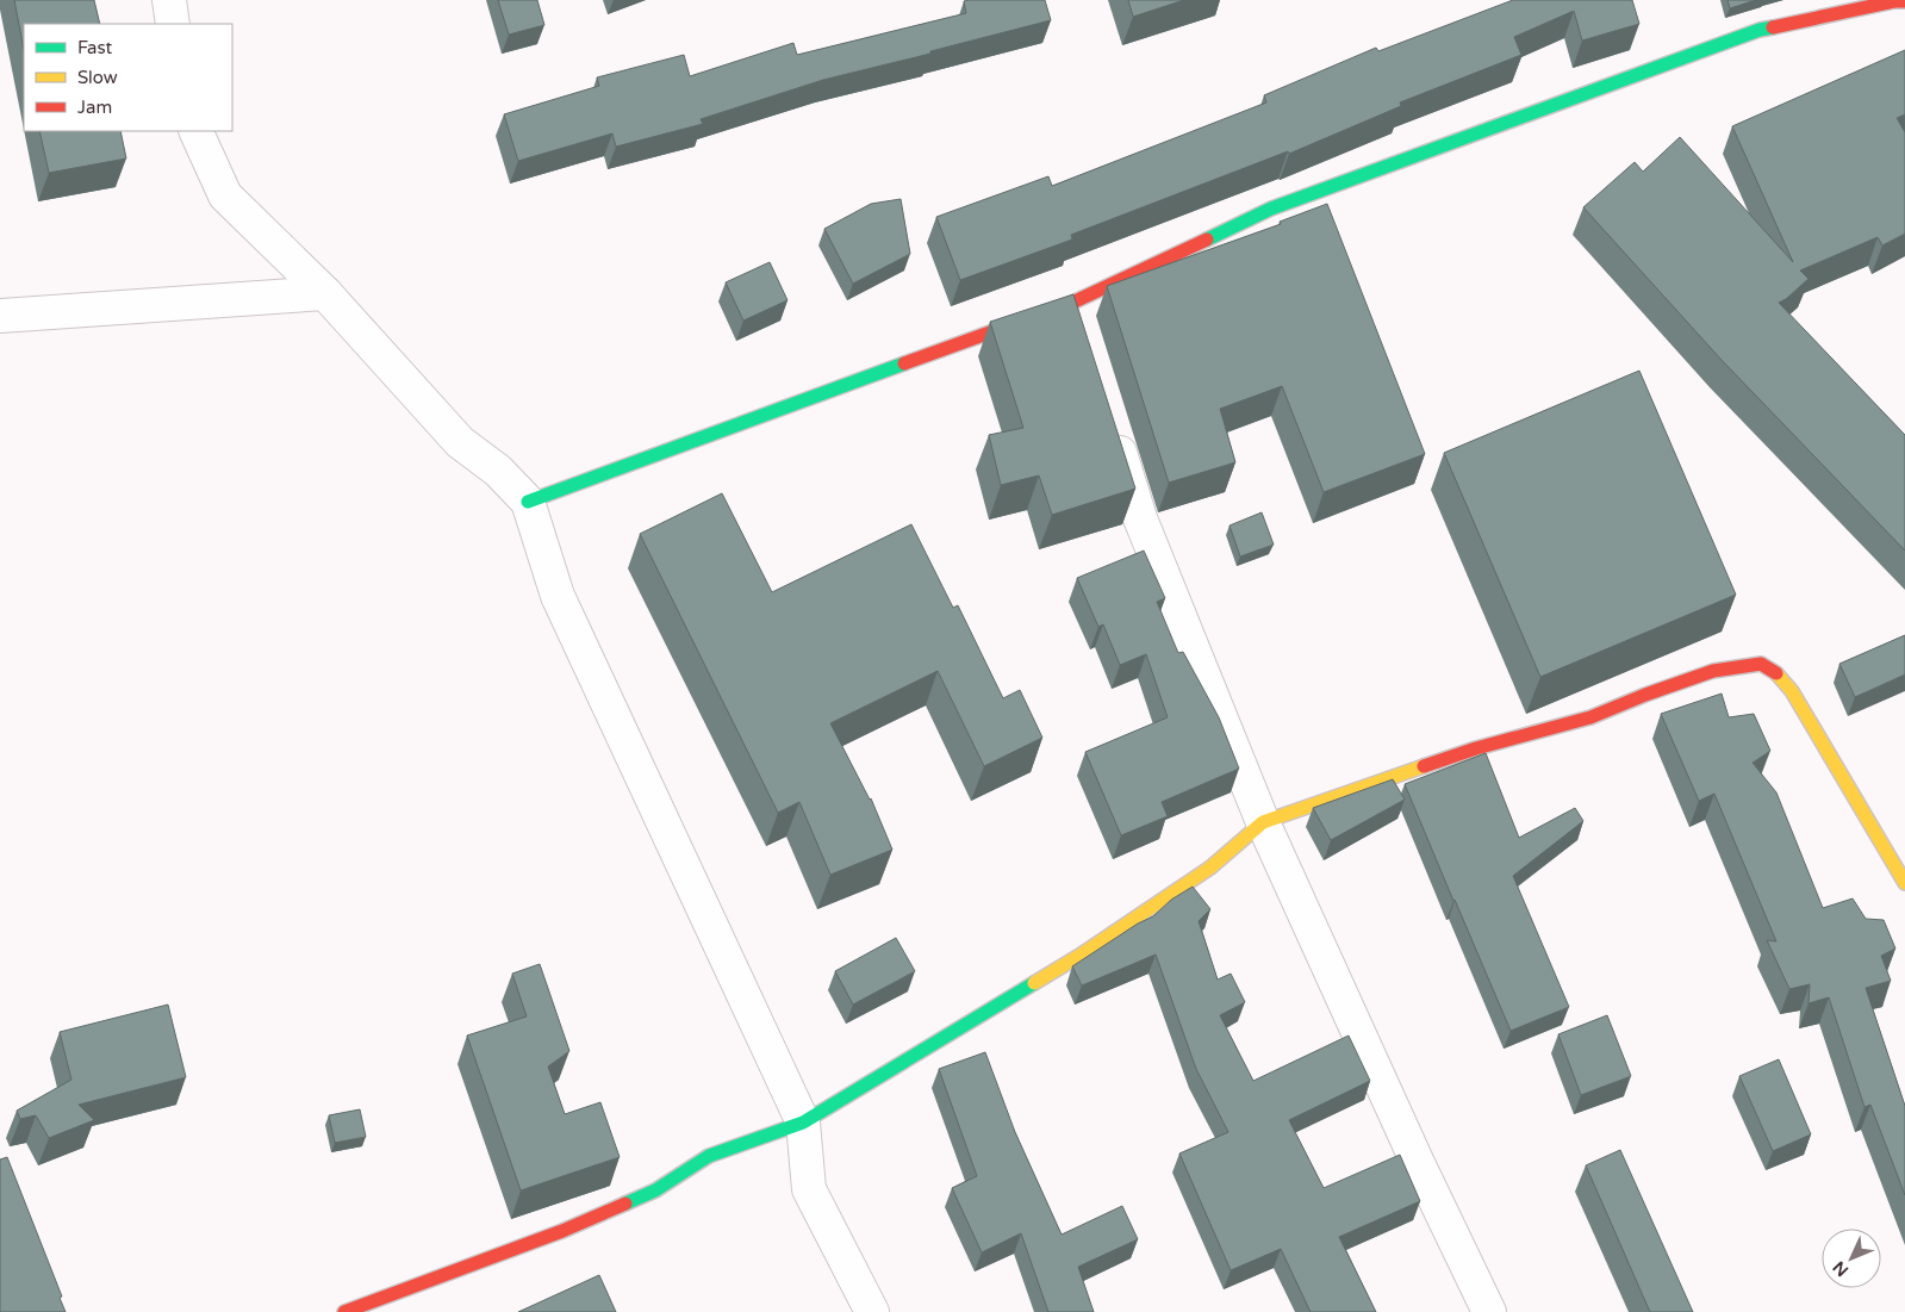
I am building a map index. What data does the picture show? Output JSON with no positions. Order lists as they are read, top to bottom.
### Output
{
  "legend": ["Fast", "Slow", "Jam"],
  "north": "bottom left"
}
